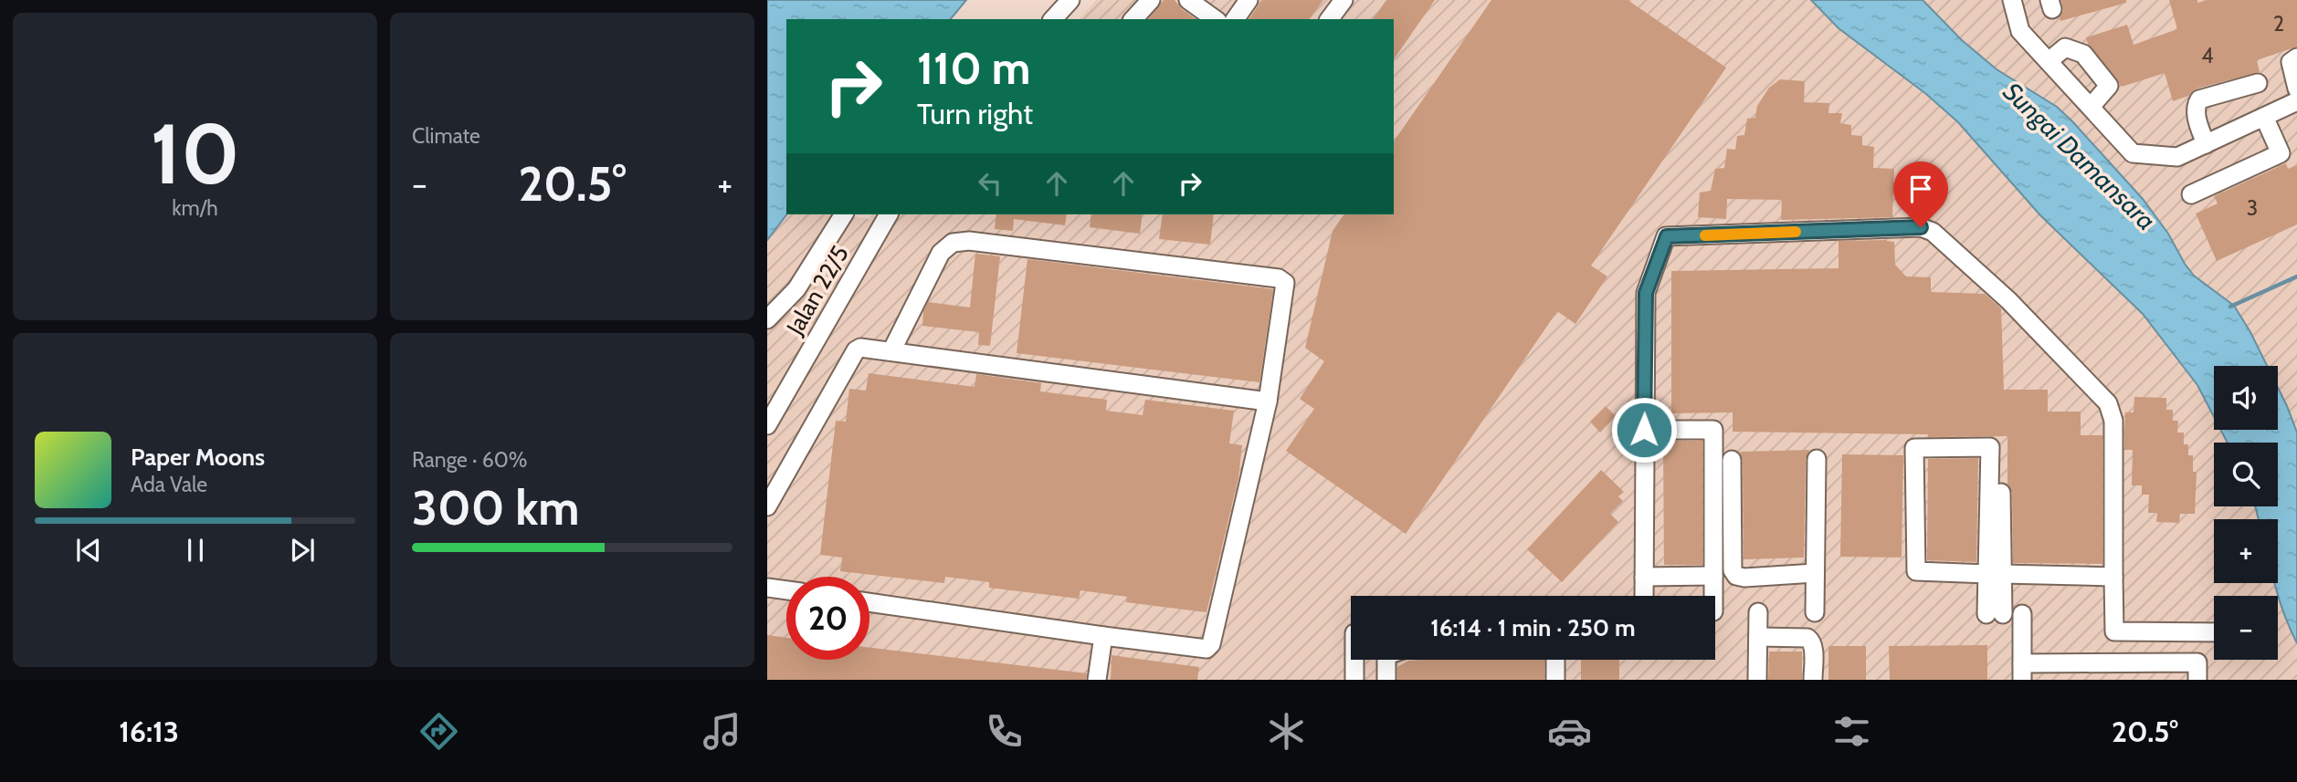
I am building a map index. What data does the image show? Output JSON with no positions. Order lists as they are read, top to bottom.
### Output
{
  "streets": {
    "street": ["Jalan 22/5"]
  },
  "water": ["Sungai Damansara"],
  "house_numbers": ["2", "4", "3"],
  "page": {
    "tile": [
      ["10", "km/h"],
      "Climate",
      ["Range · 60%", "300 km"]
    ],
    "turn": ["110 m", "Turn right"],
    "heat": ["−", "20.5°", "+"],
    "map_buttons": ["+", "−"],
    "song": ["Paper Moons", "Ada Vale"],
    "limit": "20",
    "trip": "16:14 · 1 min · 250 m",
    "tabs": ["16:13", "20.5°"]
  }
}
